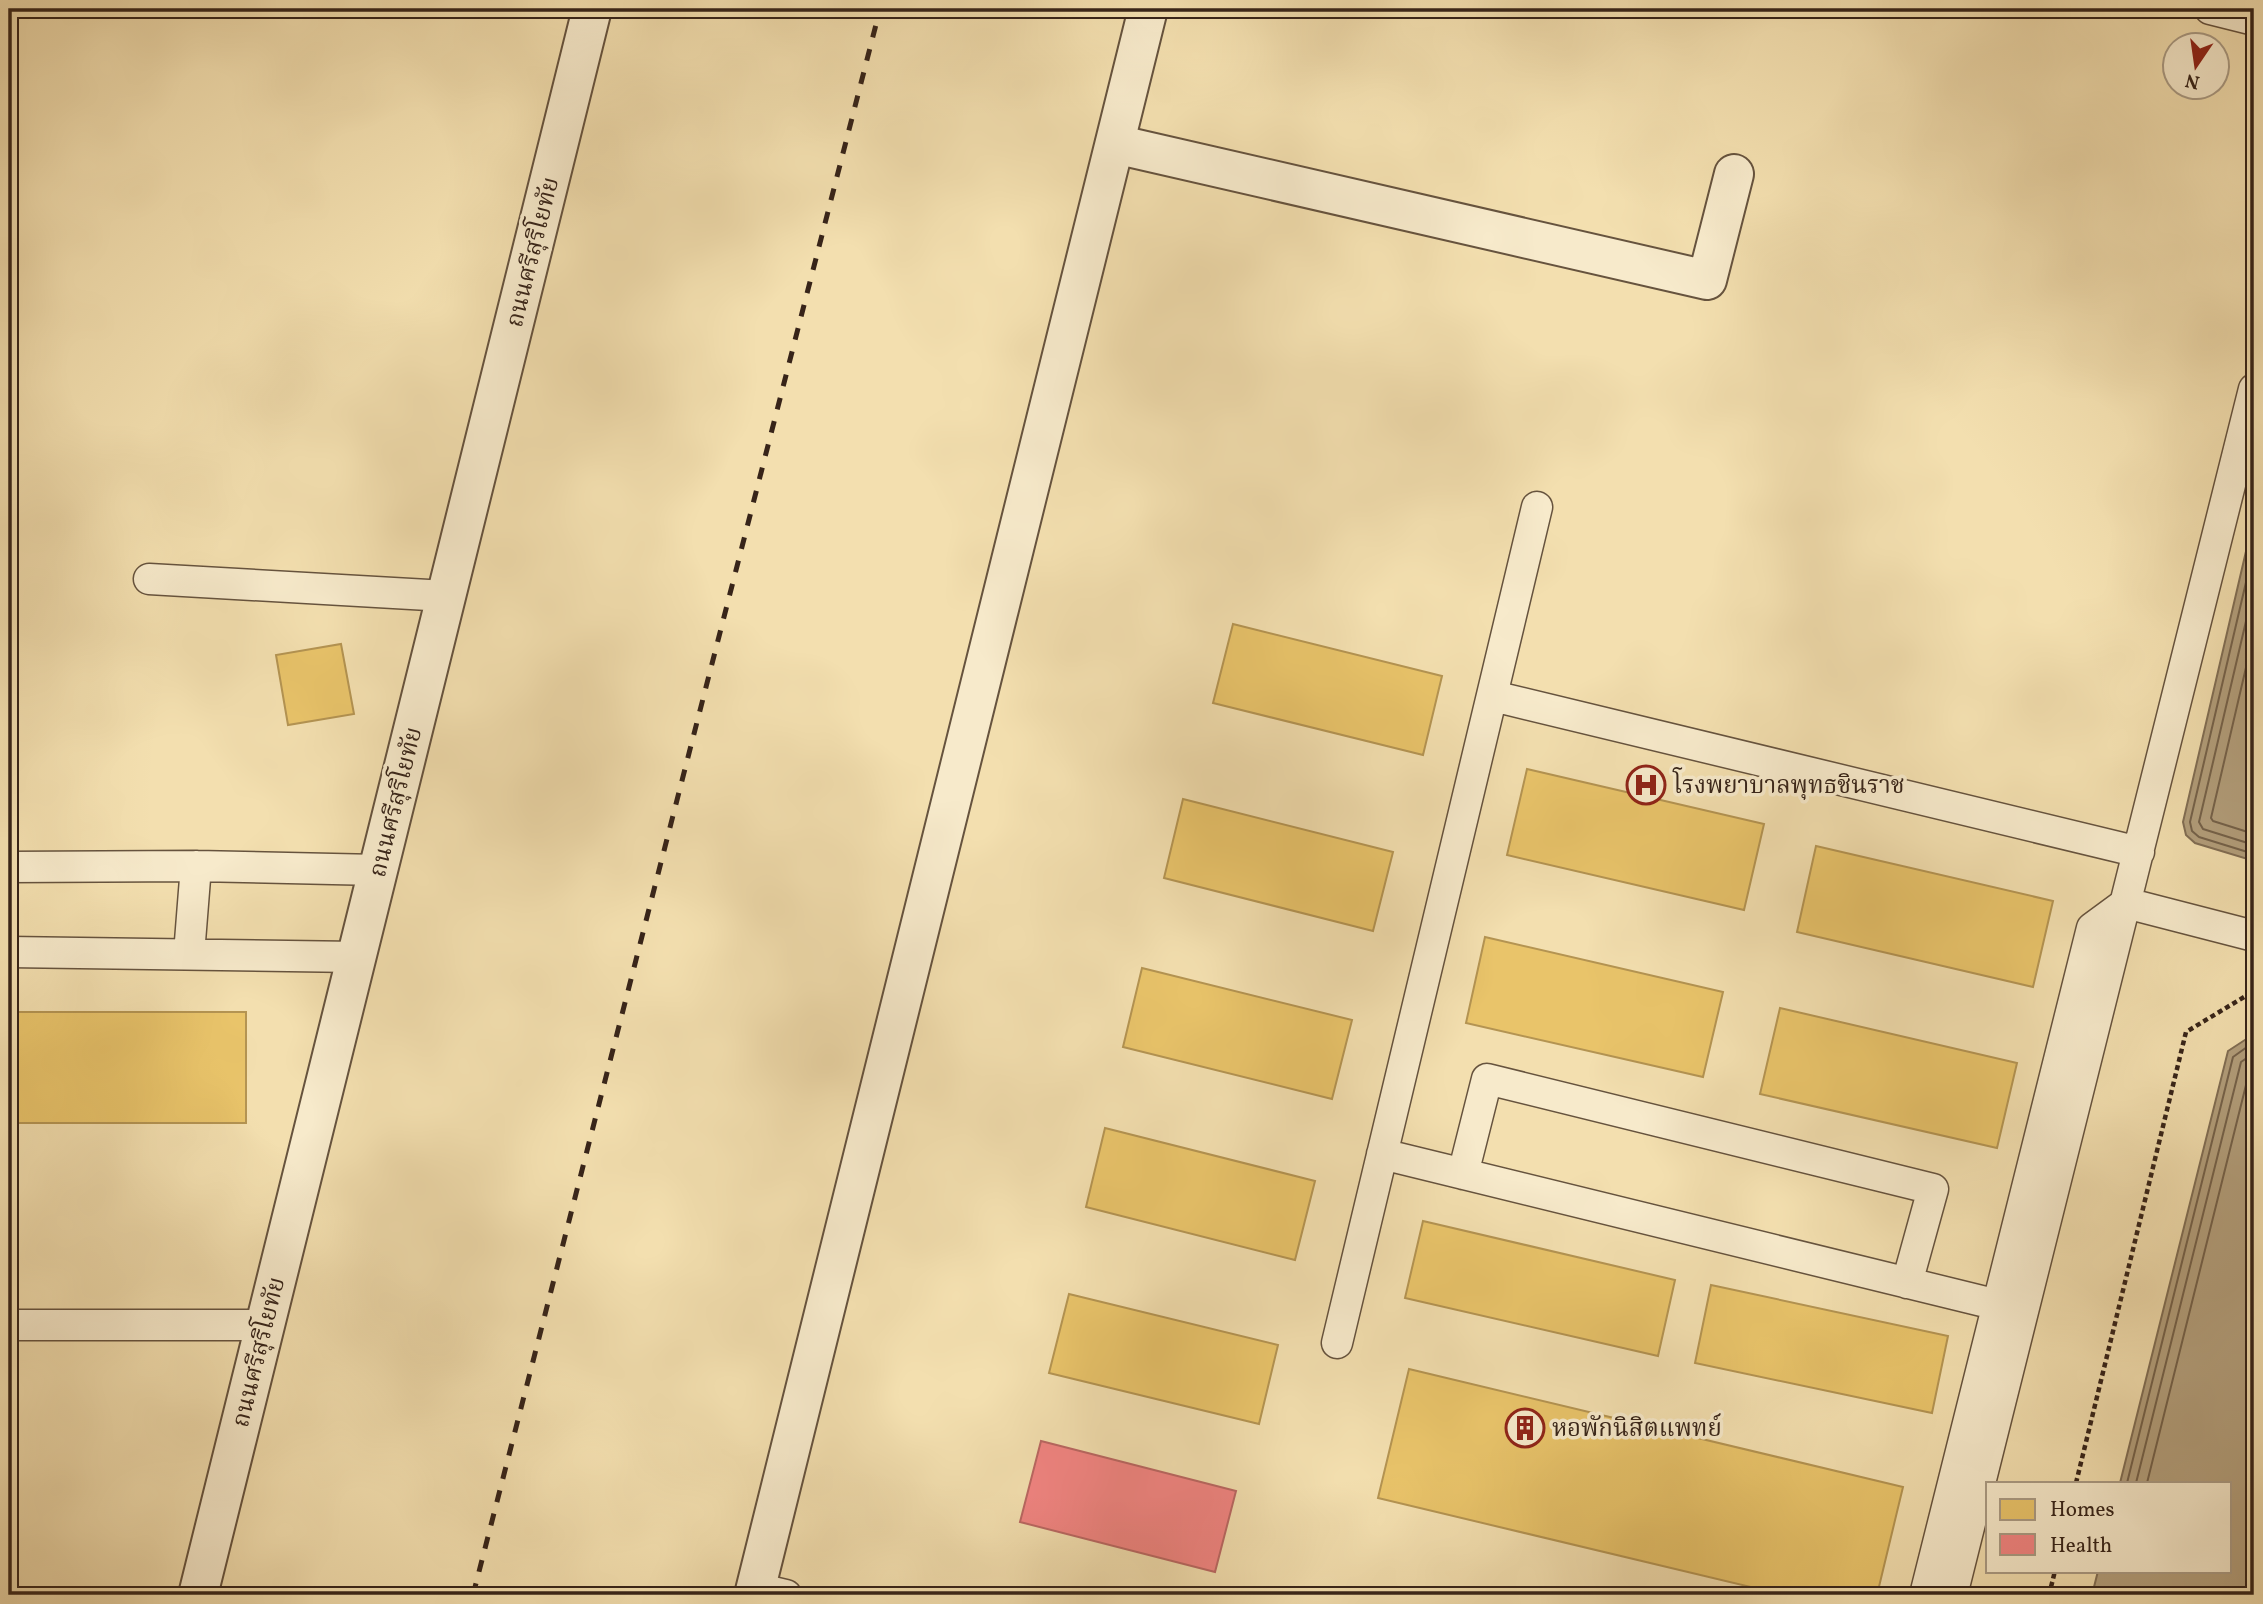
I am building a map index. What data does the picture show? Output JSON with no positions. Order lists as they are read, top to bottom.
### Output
{
  "streets": {
    "street": ["ถนนศรีสุริโยทัย"]
  },
  "places": {
    "hospital": ["โรงพยาบาลพุทธชินราช"],
    "building": ["หอพักนิสิตแพทย์"]
  },
  "legend": ["Homes", "Health"],
  "north": "bottom"
}
